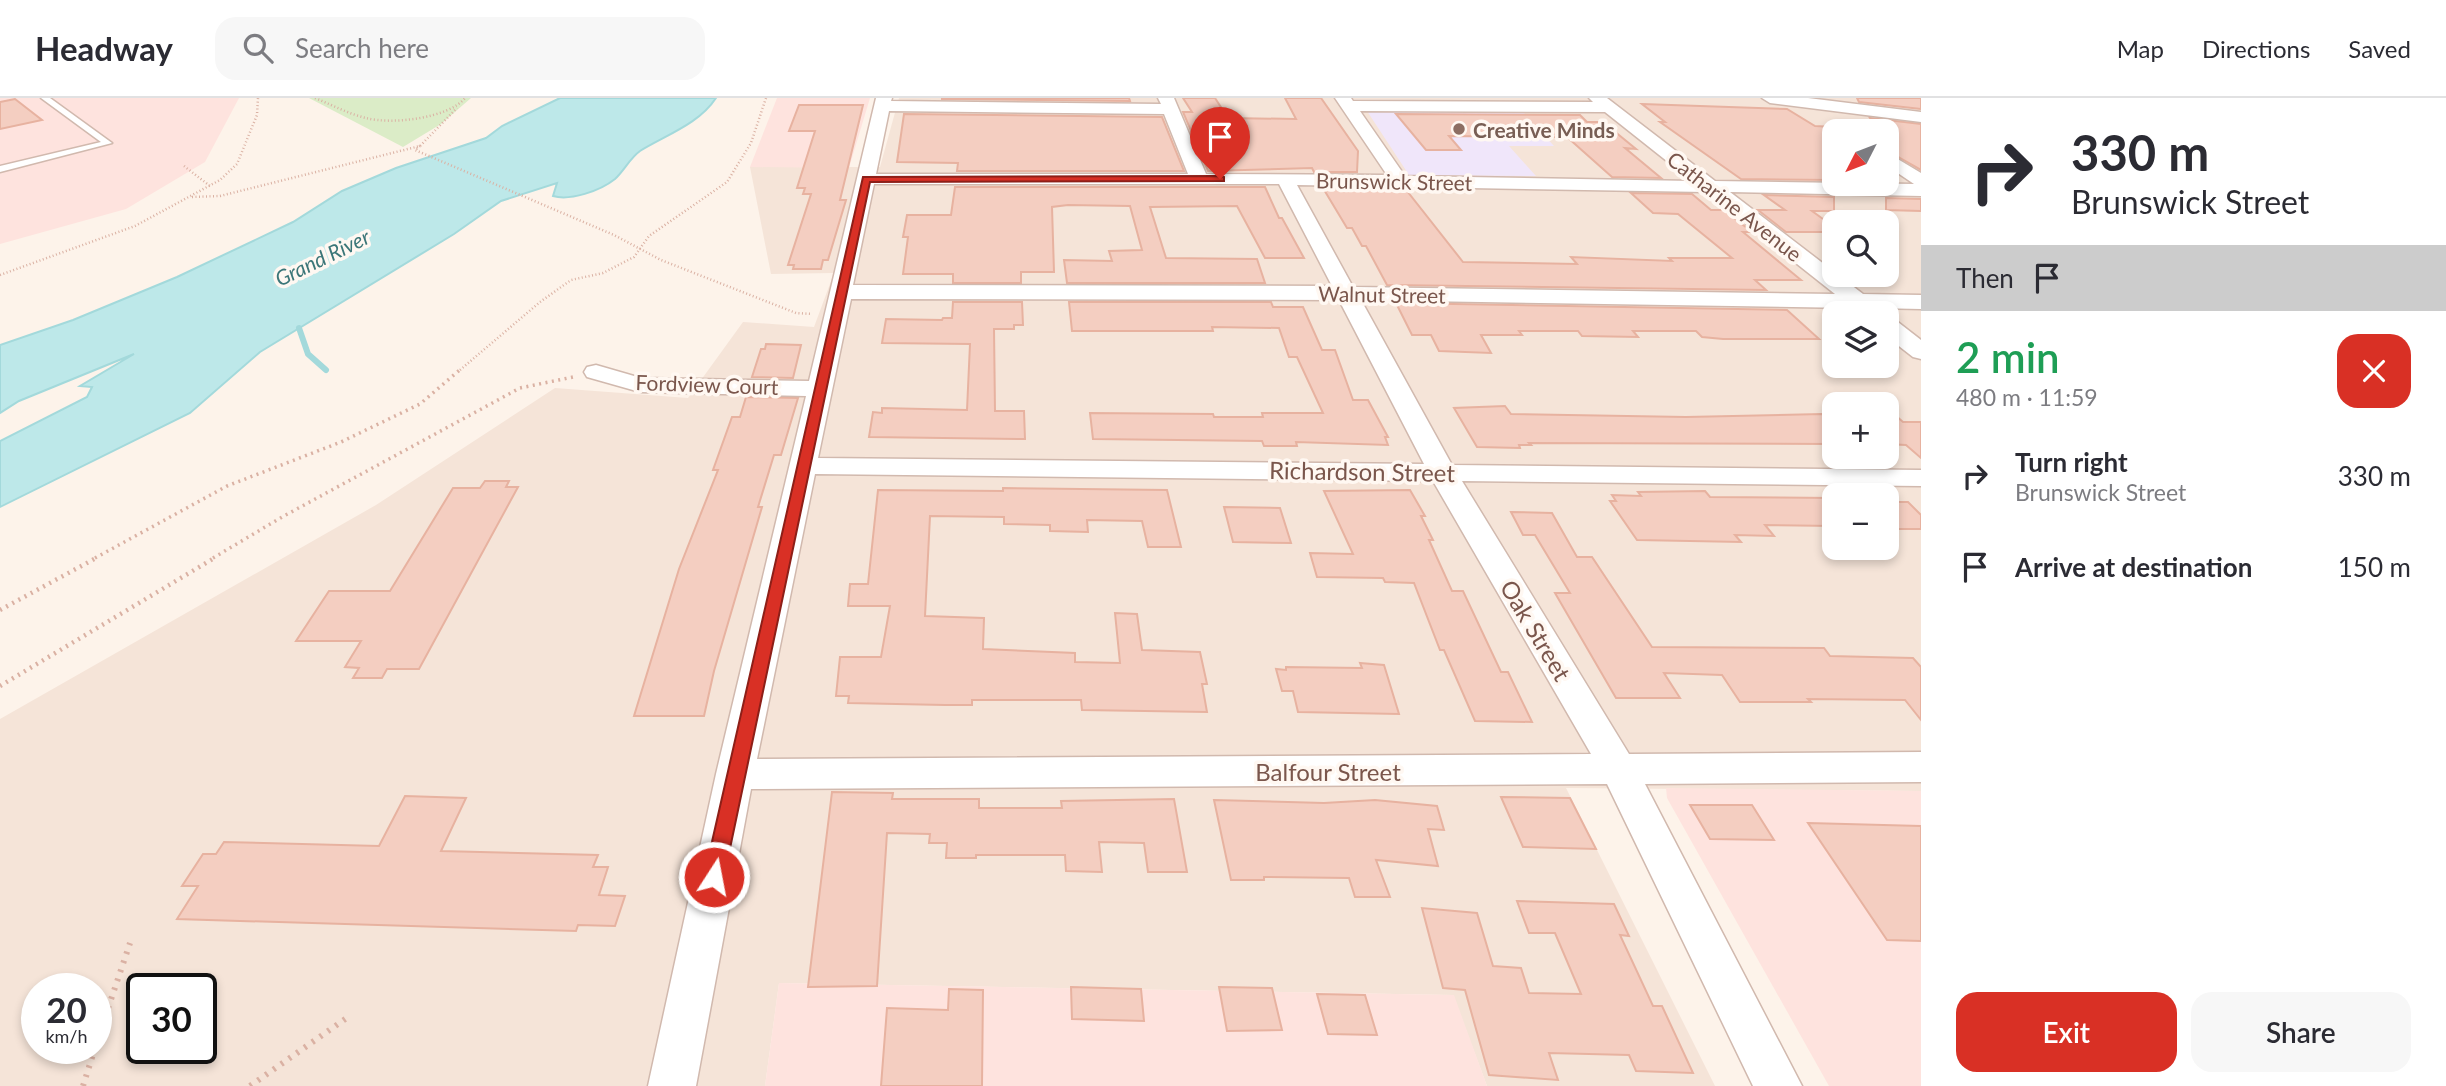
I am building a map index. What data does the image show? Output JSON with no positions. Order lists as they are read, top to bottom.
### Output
{
  "streets": {
    "street": [
      "Brunswick Street",
      "Catharine Avenue",
      "Walnut Street",
      "Fordview Court",
      "Richardson Street",
      "Oak Street",
      "Balfour Street"
    ]
  },
  "crossings": [
    ["Brunswick Street", "Catharine Avenue"],
    ["Brunswick Street", "Oak Street"],
    ["Walnut Street", "Oak Street"],
    ["Richardson Street", "Oak Street"],
    ["Oak Street", "Balfour Street"]
  ],
  "water": ["Grand River"],
  "places": ["Creative Minds"],
  "north": "bottom left",
  "page": {
    "header": "Headway",
    "search": "Search here",
    "nav": ["Map", "Directions", "Saved"],
    "turn": ["330 m", "Brunswick Street"],
    "map_buttons": ["+", "−"],
    "then": "Then",
    "heading": ["2 min", "480 m · 11:59"],
    "list": [
      {
        "name": "Turn right",
        "note": "Brunswick Street",
        "value": "330 m"
      },
      {
        "name": "Arrive at destination",
        "value": "150 m"
      }
    ],
    "speed": "20 km/h",
    "limit": "30",
    "buttons": ["Exit", "Share"]
  }
}
